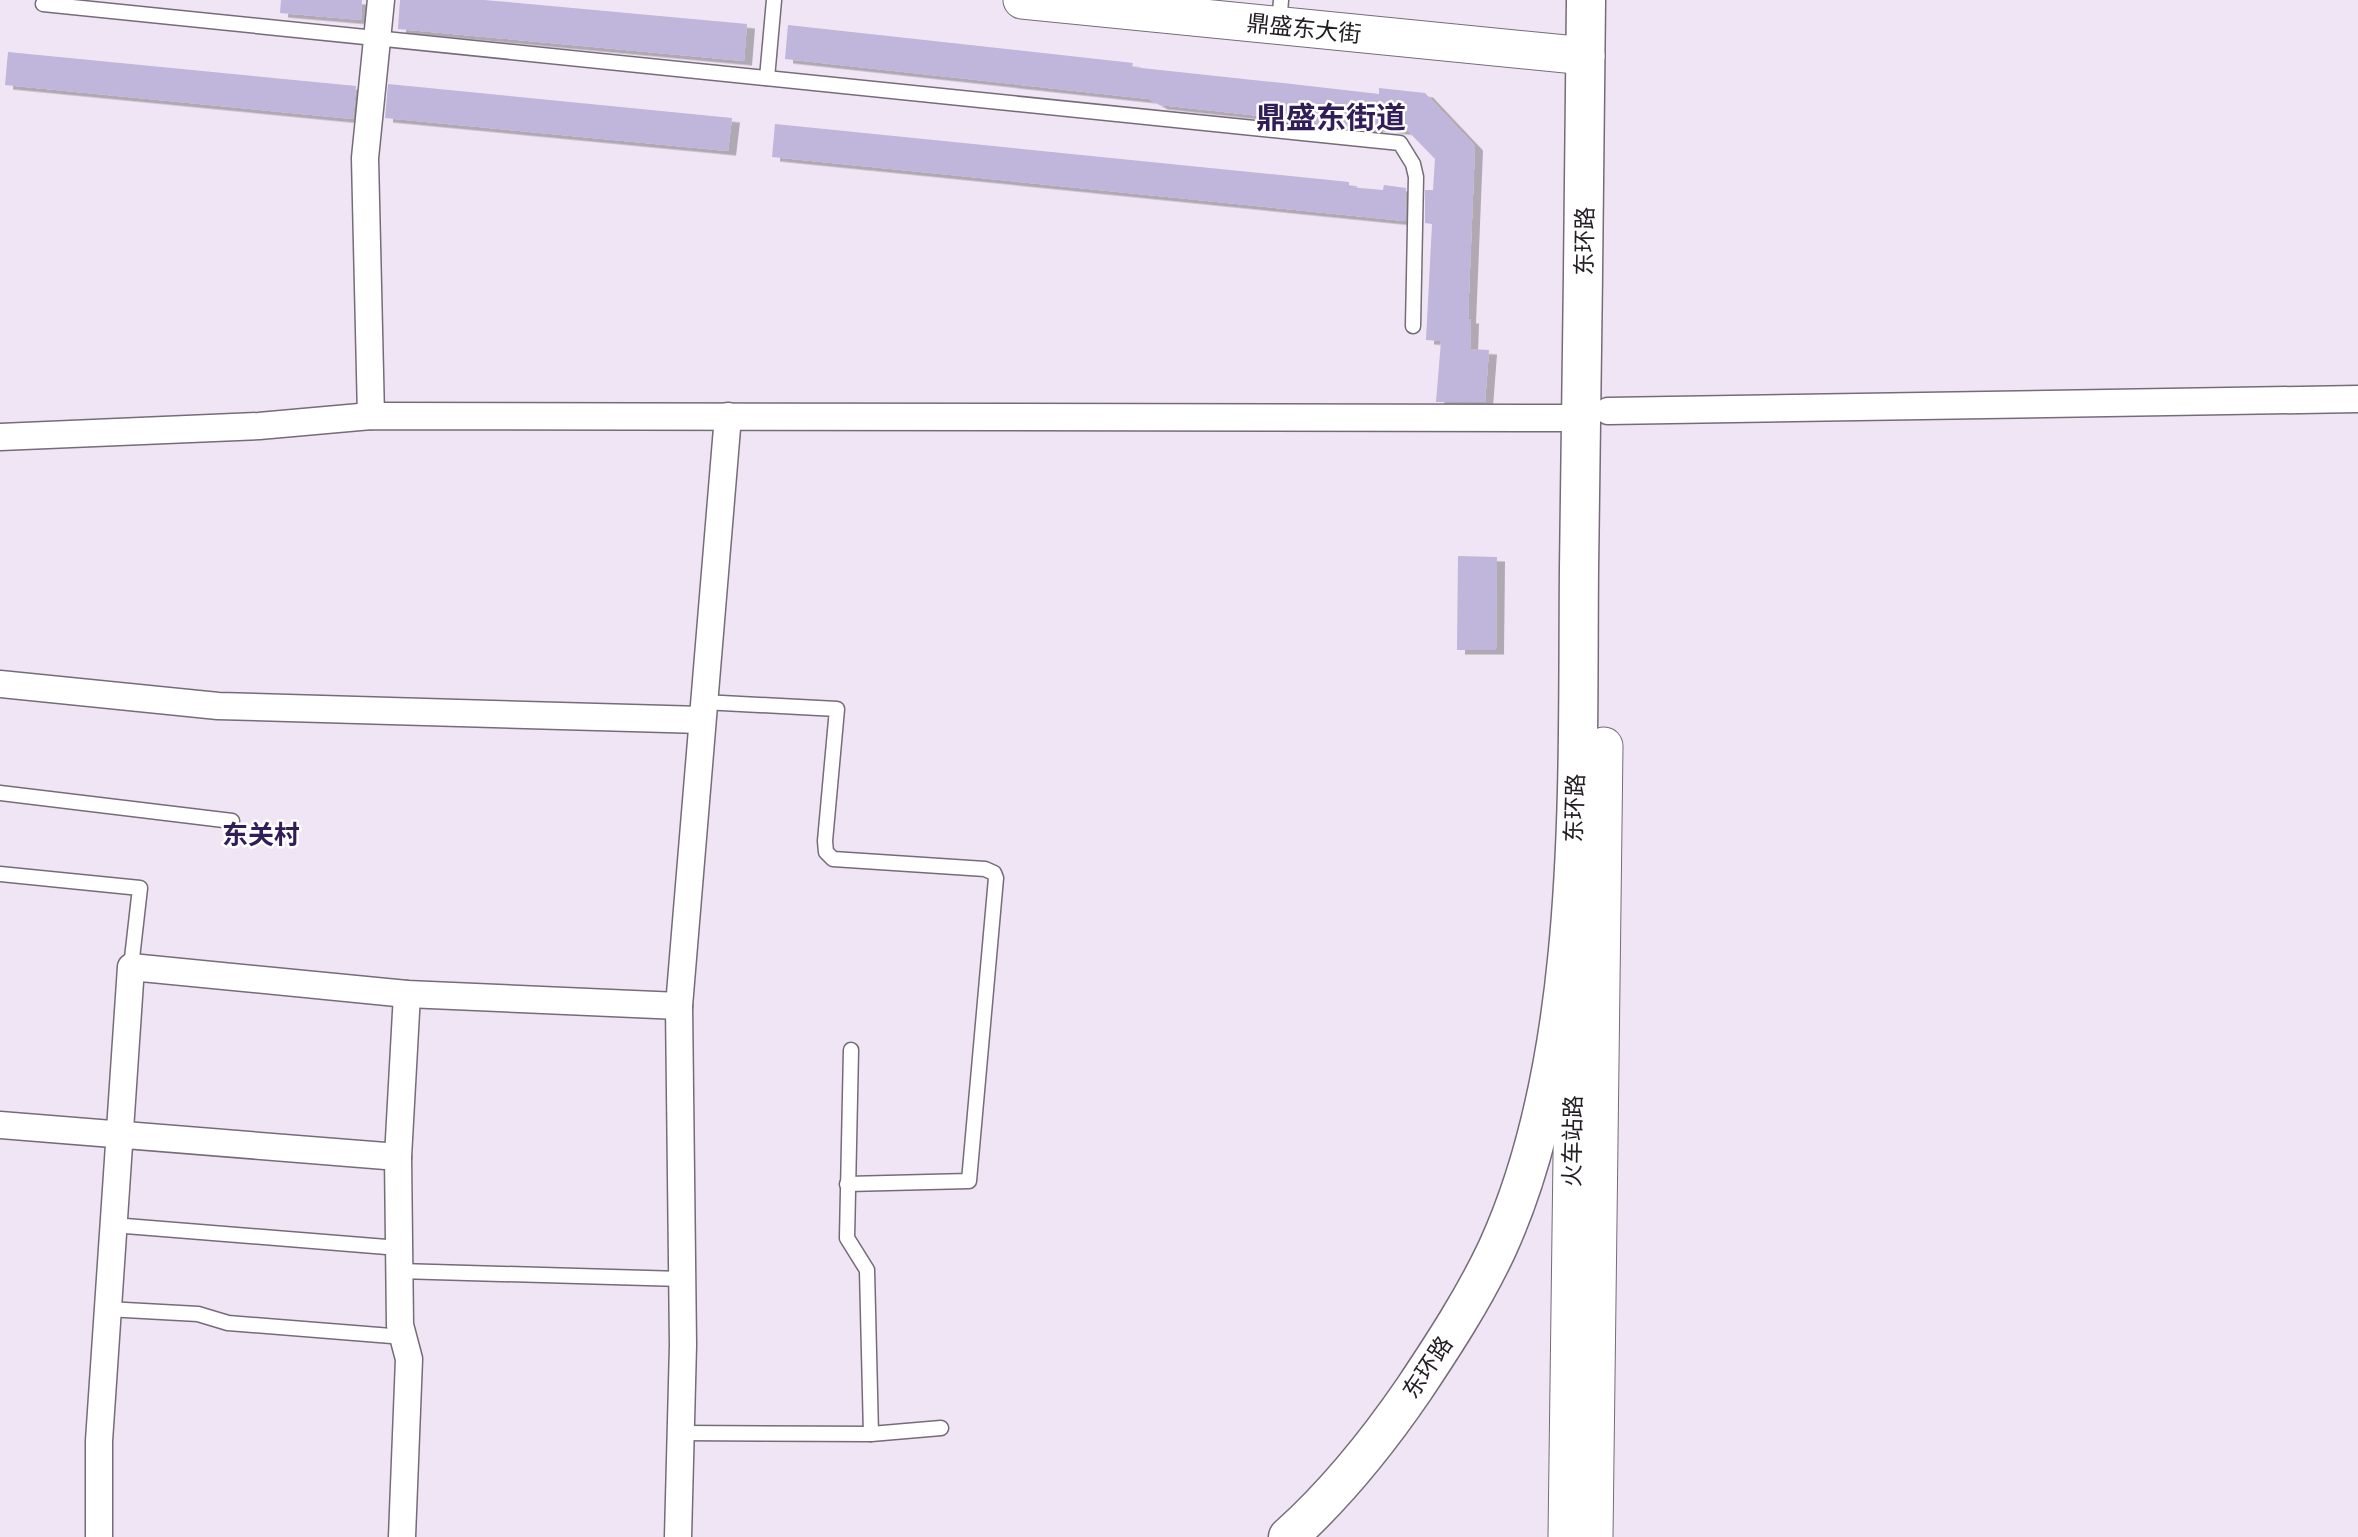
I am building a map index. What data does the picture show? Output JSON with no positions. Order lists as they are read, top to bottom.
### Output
{
  "streets": {
    "main road": ["鼎盛东大街", "东环路", "火车站路"]
  },
  "crossings": [
    ["鼎盛东大街", "东环路"],
    ["东环路", "火车站路"]
  ],
  "districts": ["鼎盛东街道", "东关村"]
}
